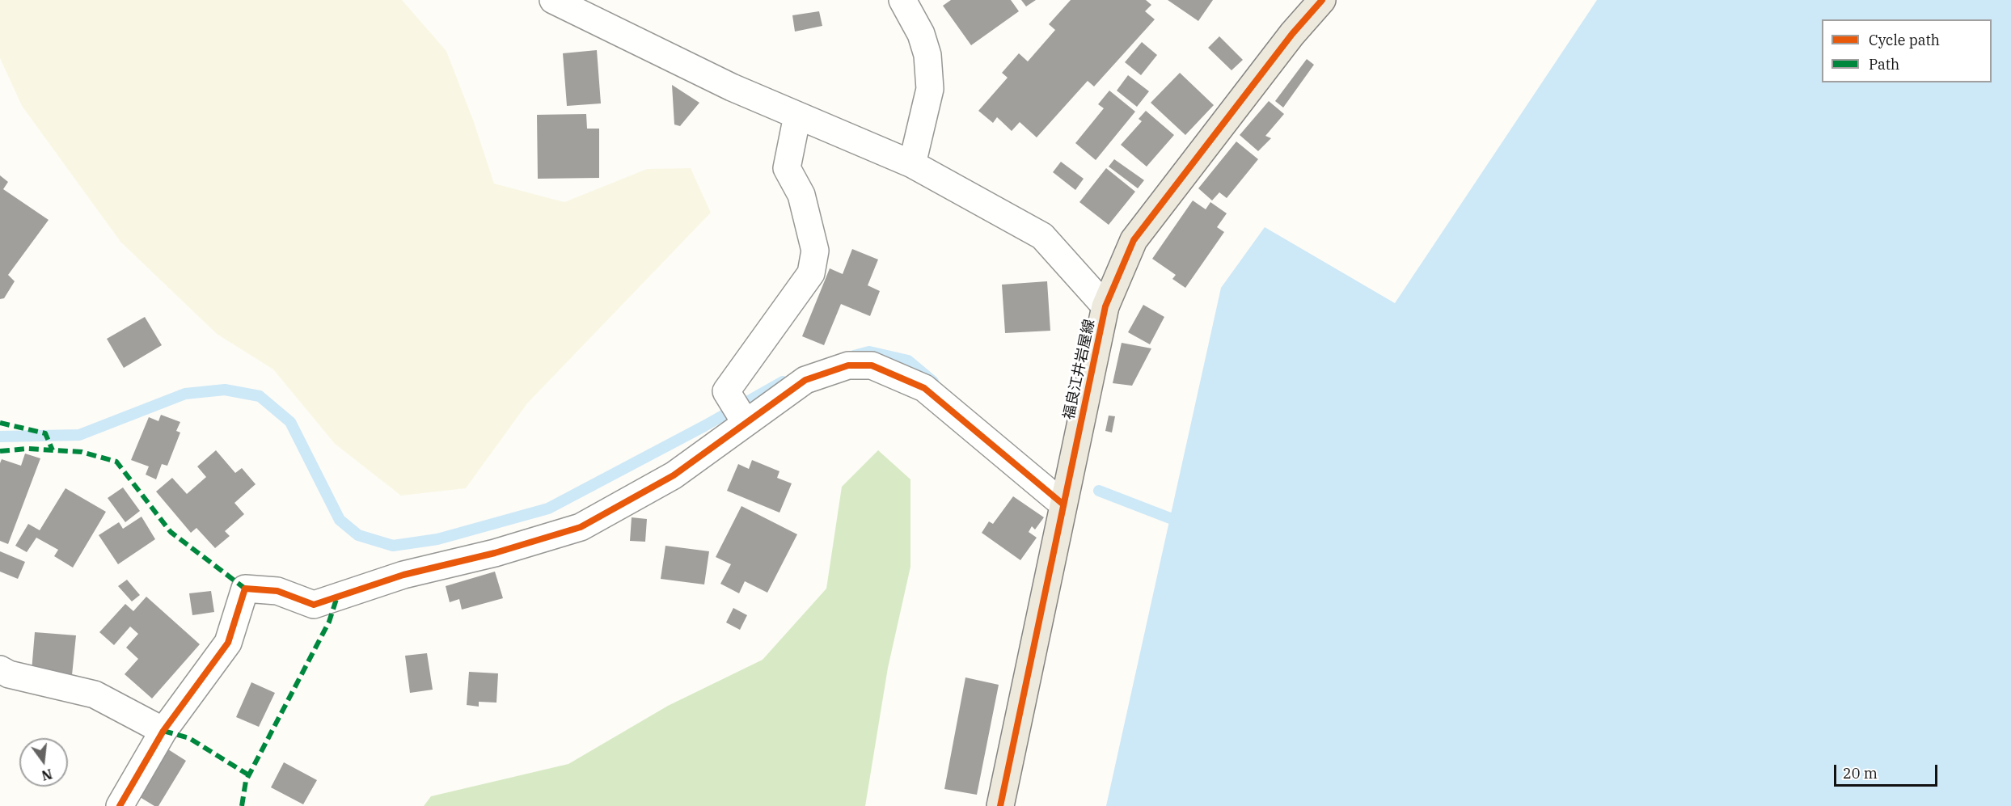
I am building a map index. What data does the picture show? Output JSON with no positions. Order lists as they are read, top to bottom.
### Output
{
  "streets": {
    "main road": ["福良江井岩屋線"]
  },
  "legend": ["Cycle path", "Path"],
  "scale_bar": "20 m",
  "north": "bottom"
}
